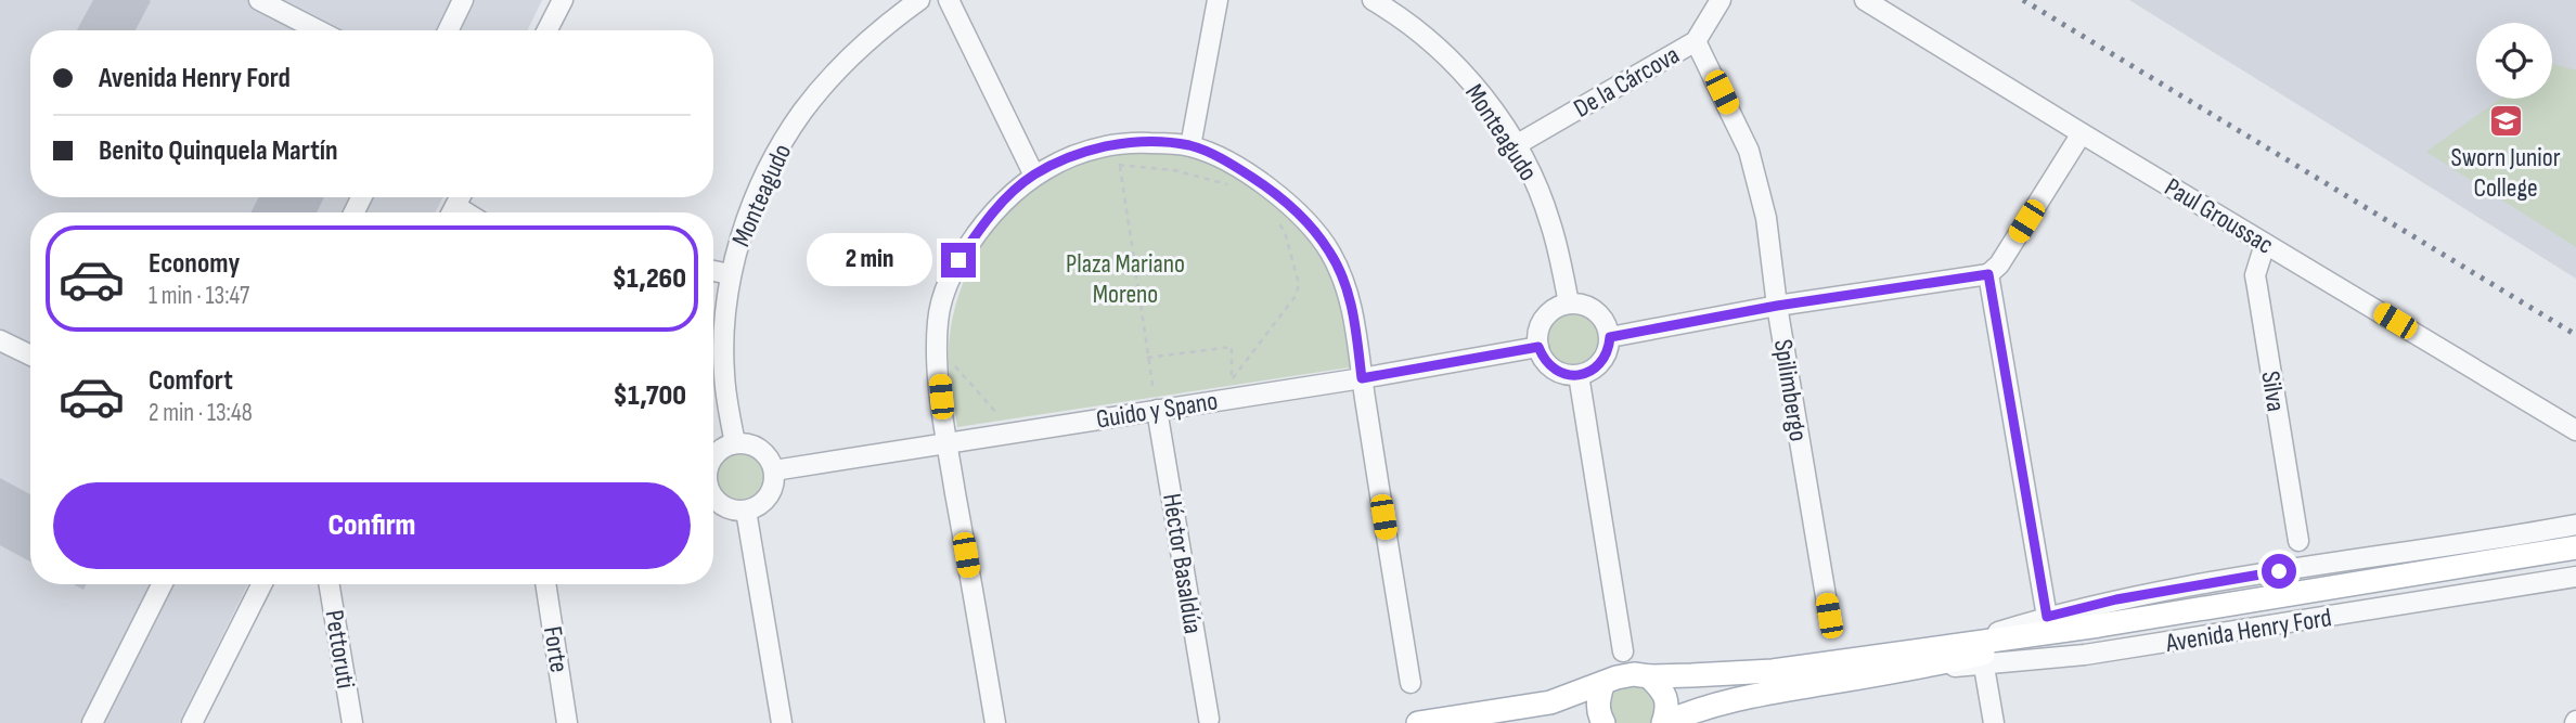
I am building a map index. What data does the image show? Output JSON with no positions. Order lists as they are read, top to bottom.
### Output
{
  "streets": {
    "main road": ["Avenida Henry Ford"],
    "street": [
      "De la Cárcova",
      "Monteagudo",
      "Paul Groussac",
      "Spilimbergo",
      "Silva",
      "Guido y Spano",
      "Héctor Basaldúa",
      "Pettoruti",
      "Forte"
    ]
  },
  "crossings": [
    ["De la Cárcova", "Monteagudo"],
    ["De la Cárcova", "Spilimbergo"],
    ["Monteagudo", "Guido y Spano"],
    ["Paul Groussac", "Silva"],
    ["Guido y Spano", "Héctor Basaldúa"]
  ],
  "parks": ["Plaza Mariano Moreno"],
  "places": {
    "school or university": ["Sworn Junior College"]
  },
  "page": {
    "banner": ["Avenida Henry Ford", "Benito Quinquela Martín"],
    "list": [
      {
        "name": "Economy",
        "note": "1 min · 13:47",
        "value": "$1,260"
      },
      {
        "name": "Comfort",
        "note": "2 min · 13:48",
        "value": "$1,700"
      }
    ],
    "bubble": "2 min",
    "buttons": "Confirm"
  }
}
